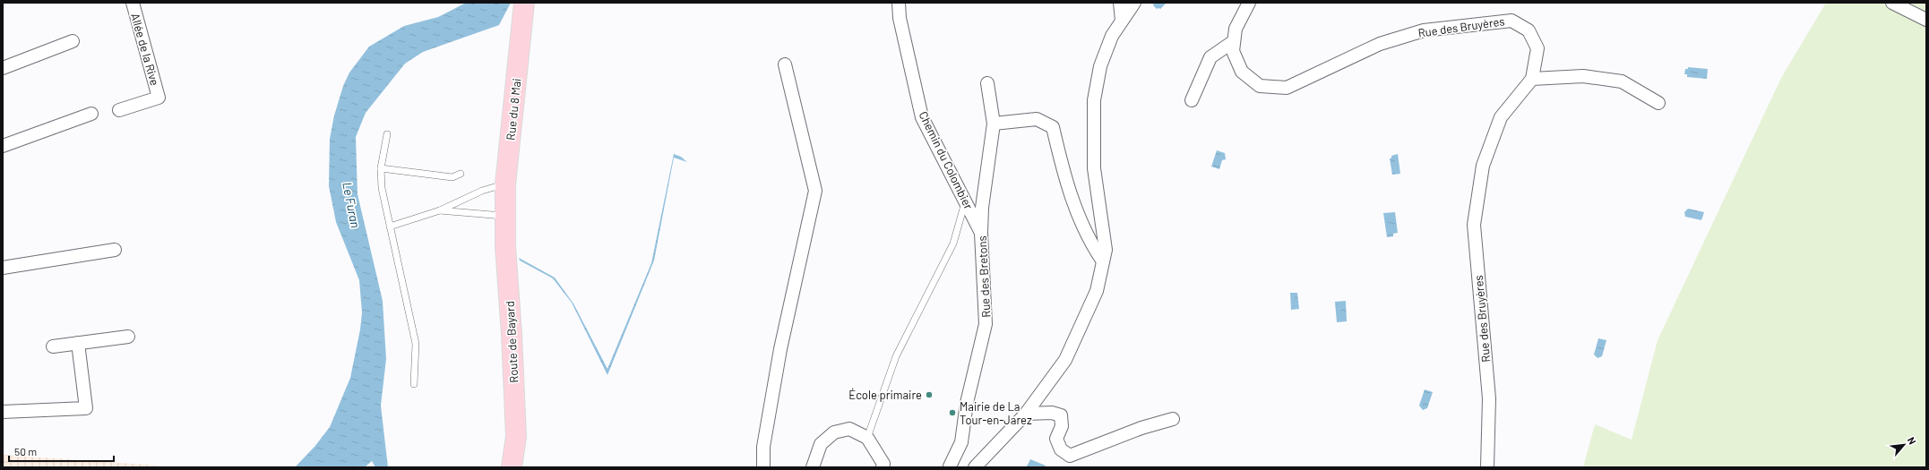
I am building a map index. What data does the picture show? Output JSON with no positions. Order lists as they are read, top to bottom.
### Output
{
  "streets": {
    "main road": ["Rue du 8 Mai", "Route de Bayard"],
    "street": [
      "Rue des Bruyères",
      "Allée de la Rive",
      "Chemin du Colombier",
      "Rue des Bretons"
    ]
  },
  "crossings": [
    ["Rue du 8 Mai", "Route de Bayard"],
    ["Chemin du Colombier", "Rue des Bretons"]
  ],
  "water": ["Le Furan"],
  "places": ["École primaire", "Mairie de La Tour-en-Jarez"],
  "scale_bar": "50 m",
  "north": "top right"
}
